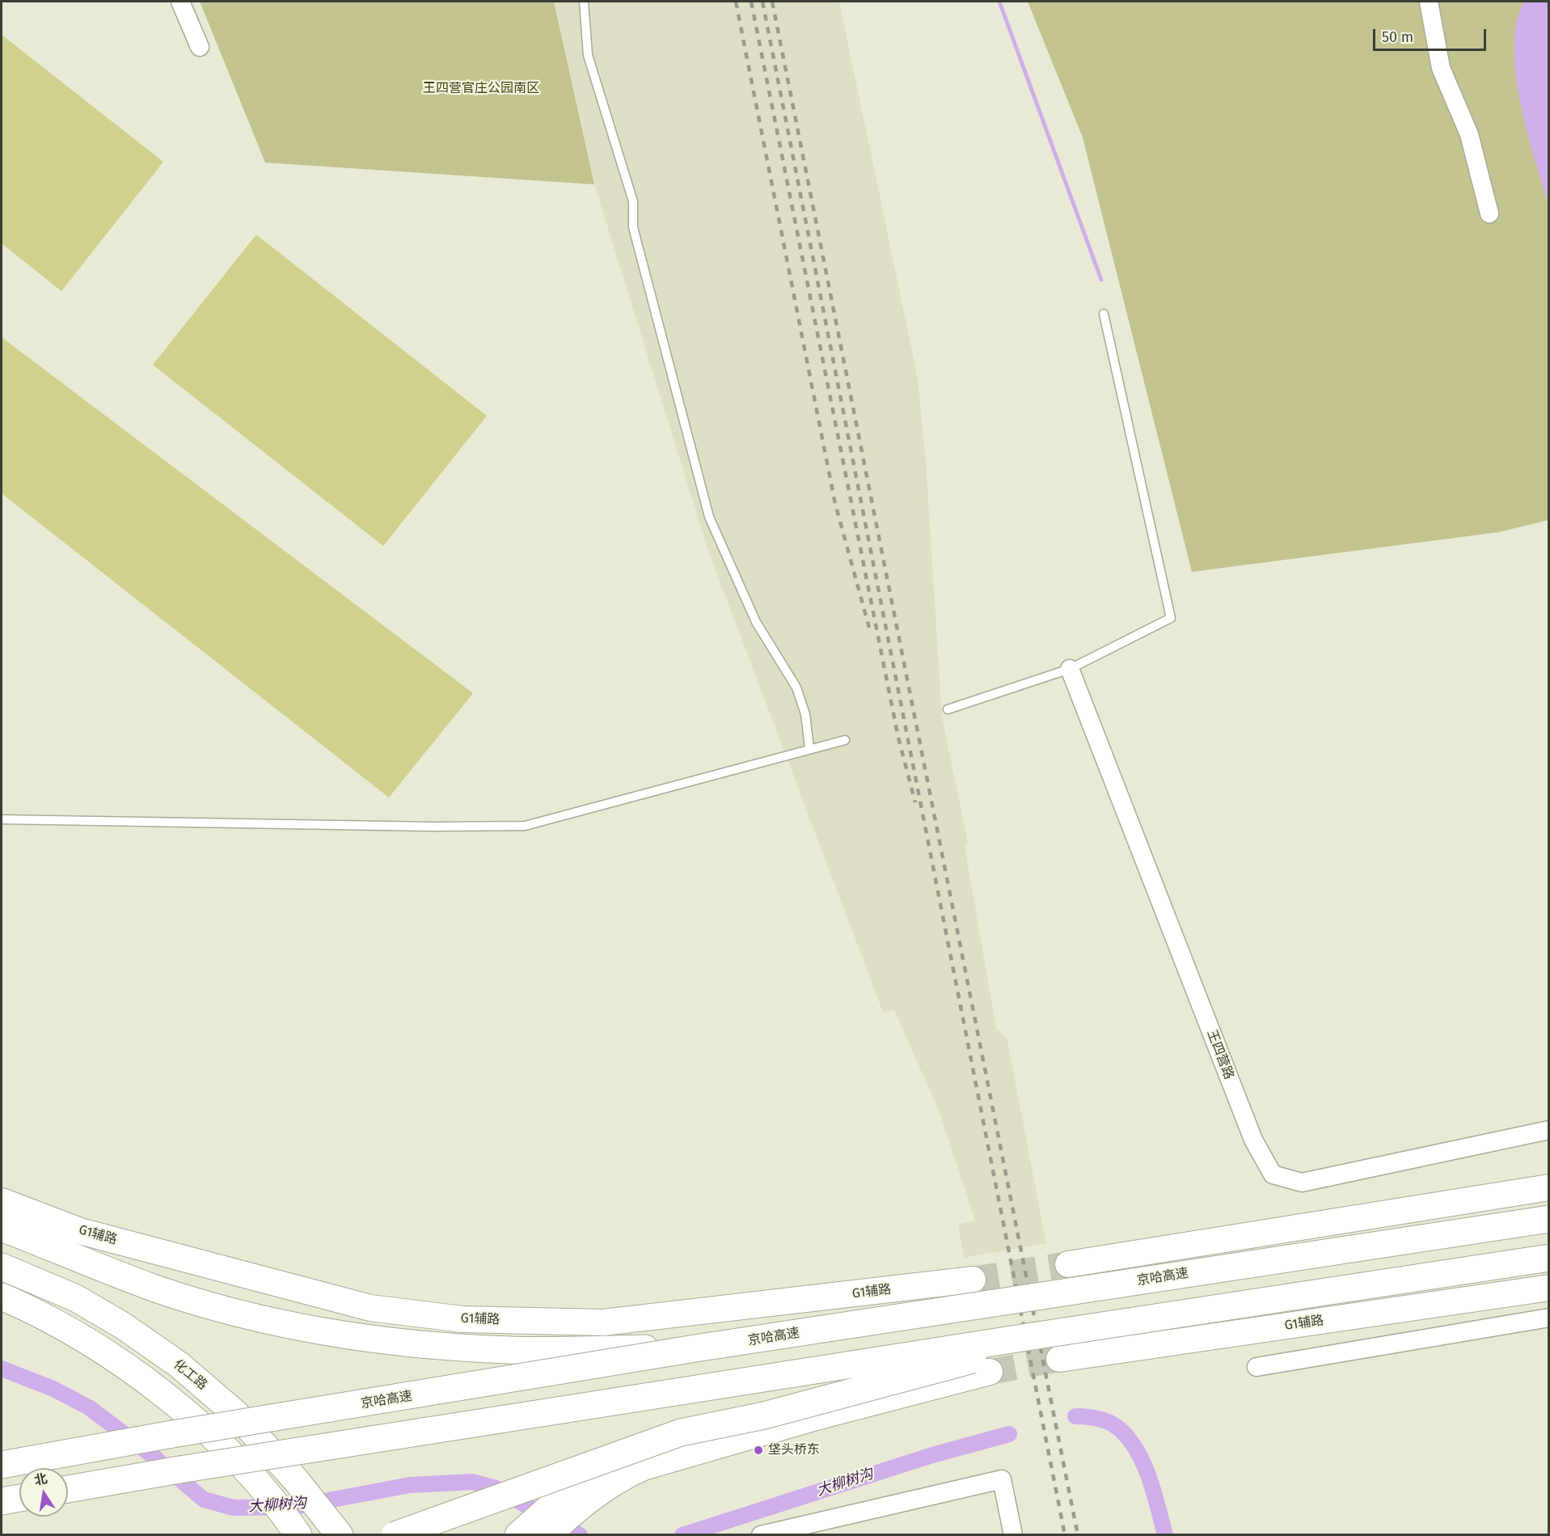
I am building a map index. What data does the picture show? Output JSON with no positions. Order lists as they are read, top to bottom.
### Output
{
  "streets": {
    "main road": ["G1辅路", "京哈高速", "化工路"],
    "street": ["王四营路"]
  },
  "water": ["大柳树沟"],
  "parks": ["王四营官庄公园南区"],
  "places": ["垡头桥东"],
  "scale_bar": "50 m",
  "north": "top"
}
